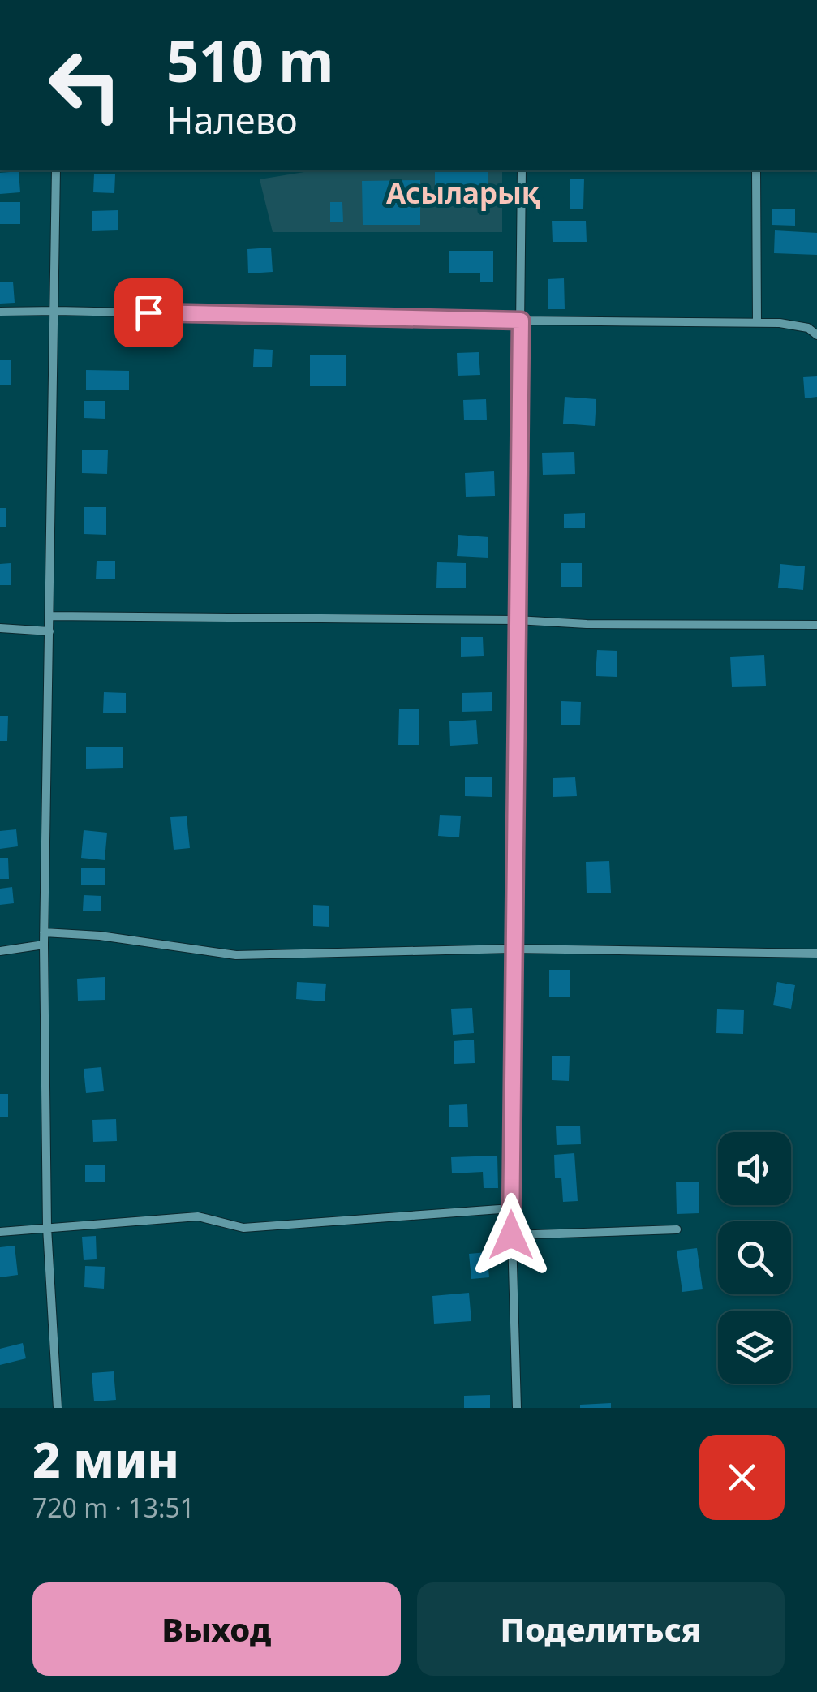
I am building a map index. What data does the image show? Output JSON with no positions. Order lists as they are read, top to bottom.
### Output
{
  "districts": ["Асыларық"],
  "page": {
    "turn": ["510 m", "Налево"],
    "heading": ["2 мин", "720 m · 13:51"],
    "buttons": ["Выход", "Поделиться"]
  }
}
